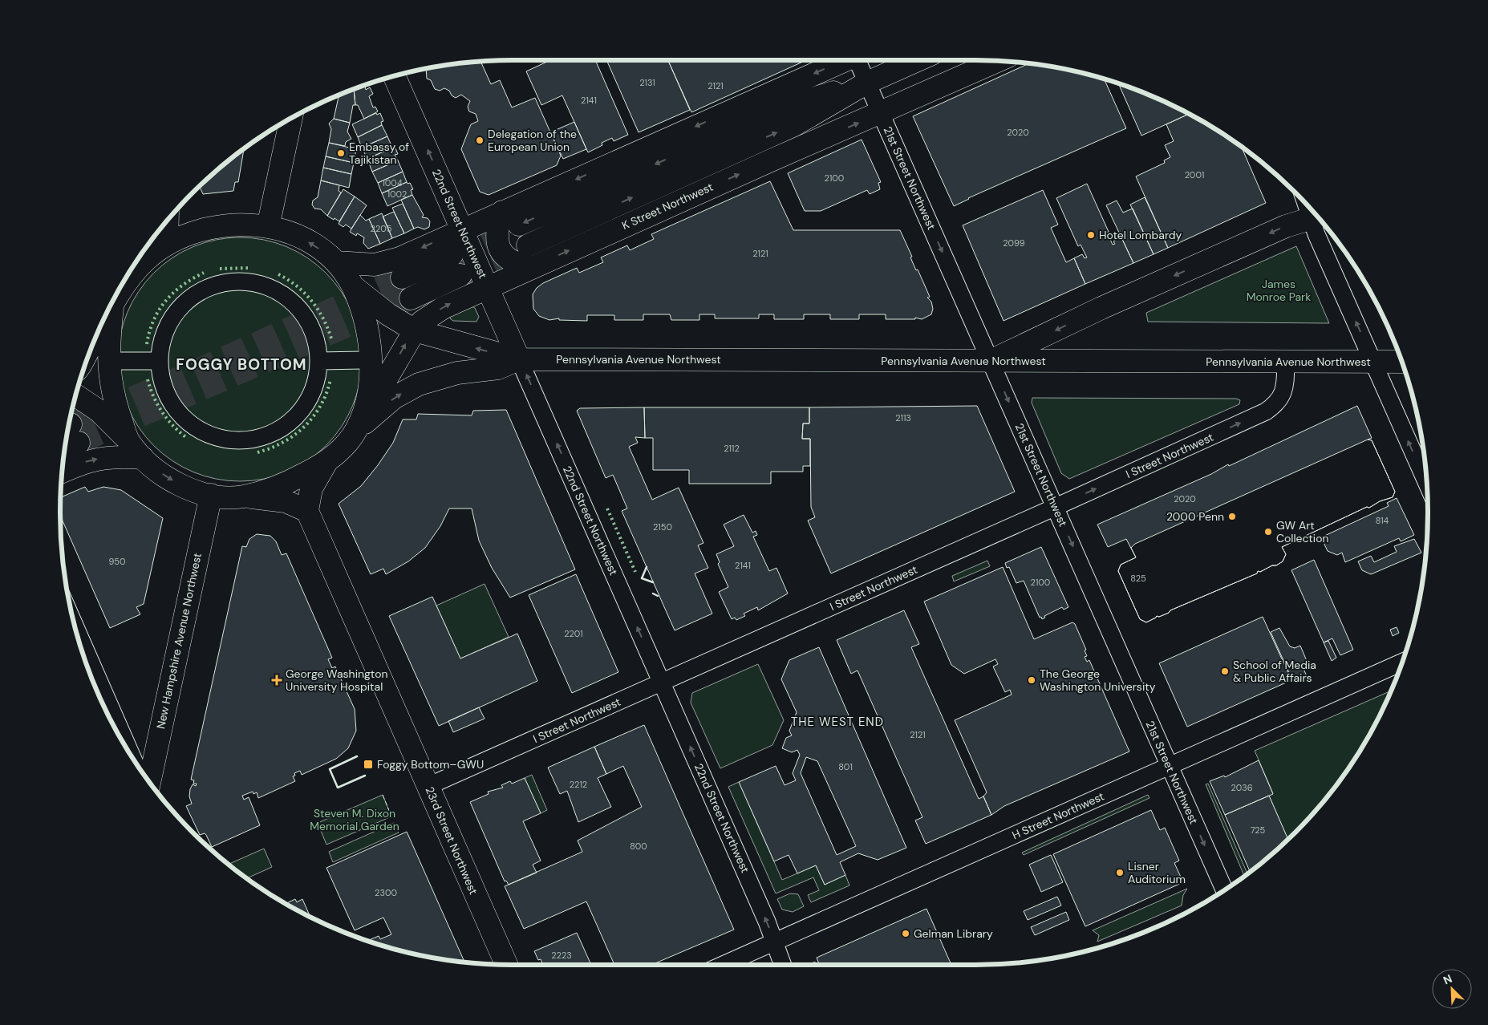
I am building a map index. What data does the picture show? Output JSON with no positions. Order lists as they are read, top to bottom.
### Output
{
  "streets": {
    "main road": [
      "K Street Northwest",
      "22nd Street Northwest",
      "Pennsylvania Avenue Northwest",
      "New Hampshire Avenue Northwest",
      "23rd Street Northwest"
    ],
    "street": ["21st Street Northwest", "I Street Northwest", "H Street Northwest"]
  },
  "crossings": [
    ["21st Street Northwest", "K Street Northwest"],
    ["21st Street Northwest", "Pennsylvania Avenue Northwest"],
    ["21st Street Northwest", "I Street Northwest"],
    ["21st Street Northwest", "H Street Northwest"],
    ["K Street Northwest", "22nd Street Northwest"],
    ["K Street Northwest", "Pennsylvania Avenue Northwest"],
    ["22nd Street Northwest", "Pennsylvania Avenue Northwest"],
    ["22nd Street Northwest", "I Street Northwest"],
    ["22nd Street Northwest", "H Street Northwest"],
    ["Pennsylvania Avenue Northwest", "I Street Northwest"],
    ["I Street Northwest", "23rd Street Northwest"]
  ],
  "one_way": ["21st Street Northwest", "22nd Street Northwest"],
  "districts": ["FOGGY BOTTOM", "THE WEST END"],
  "parks": ["James Monroe Park", "Steven M. Dixon Memorial Garden"],
  "places": {
    "other": [
      "Delegation of the European Union",
      "Embassy of Tajikistan",
      "Hotel Lombardy",
      "2000 Penn",
      "GW Art Collection",
      "School of Media & Public Affairs",
      "The George Washington University",
      "Lisner Auditorium",
      "Gelman Library"
    ],
    "health": ["George Washington University Hospital"],
    "transit": ["Foggy Bottom–GWU"]
  },
  "house_numbers": [
    "2131",
    "2121",
    "2141",
    "2020",
    "2001",
    "2100",
    "1004",
    "1002",
    "2205",
    "2099",
    "2121",
    "2113",
    "2112",
    "2020",
    "814",
    "2150",
    "950",
    "2141",
    "825",
    "2100",
    "2201",
    "2121",
    "801",
    "2212",
    "2036",
    "725",
    "800",
    "2300",
    "2223"
  ],
  "north": "top left"
}
